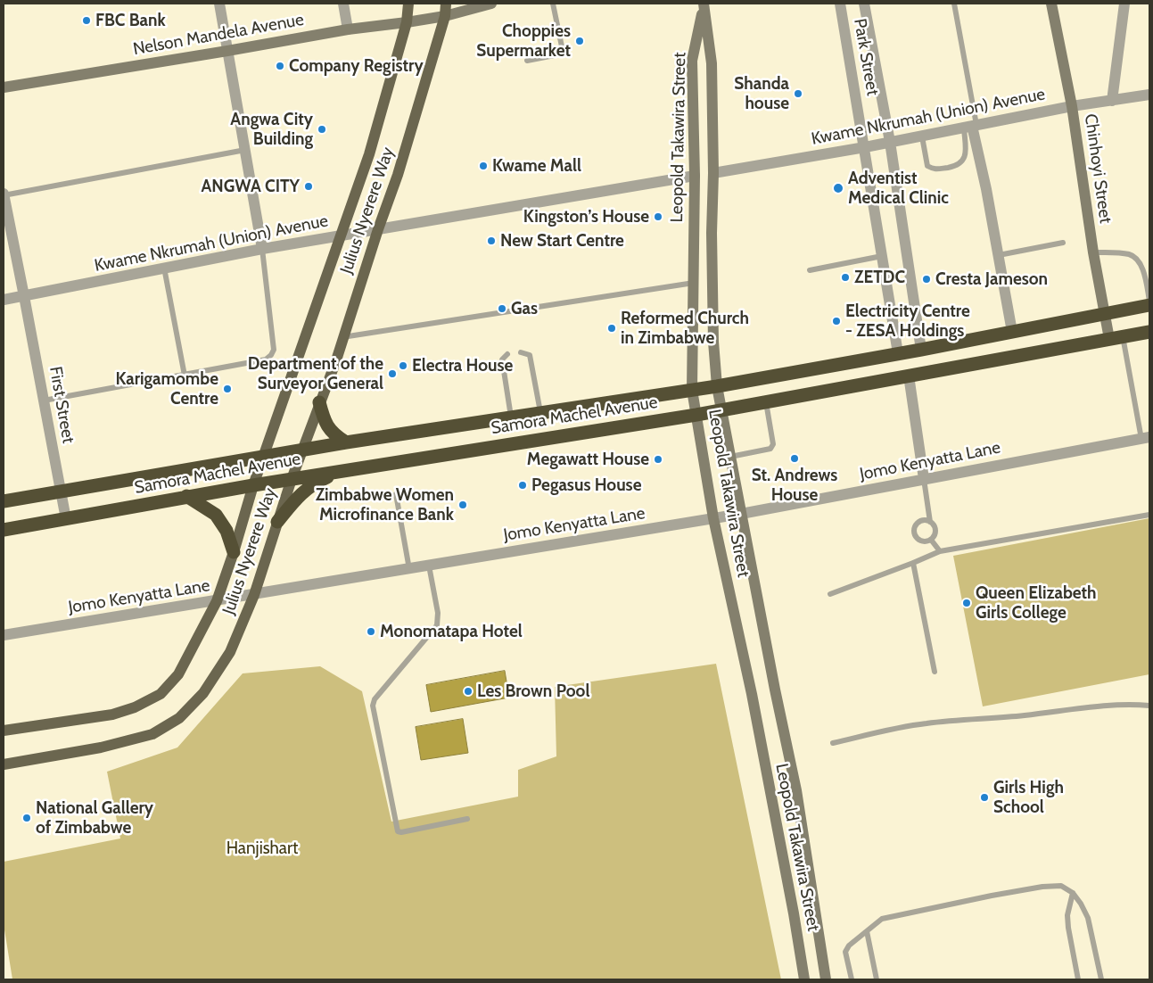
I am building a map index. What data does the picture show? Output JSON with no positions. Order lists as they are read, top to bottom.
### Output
{
  "streets": {
    "highway": ["Samora Machel Avenue"],
    "main road": ["Julius Nyerere Way"],
    "street": [
      "Nelson Mandela Avenue",
      "Park Street",
      "Kwame Nkrumah (Union) Avenue",
      "Leopold Takawira Street",
      "Chinhoyi Street",
      "First Street",
      "Jomo Kenyatta Lane"
    ]
  },
  "crossings": [
    ["Nelson Mandela Avenue", "Julius Nyerere Way"],
    ["Park Street", "Kwame Nkrumah (Union) Avenue"],
    ["Park Street", "Samora Machel Avenue"],
    ["Kwame Nkrumah (Union) Avenue", "Leopold Takawira Street"],
    ["Kwame Nkrumah (Union) Avenue", "Chinhoyi Street"],
    ["Kwame Nkrumah (Union) Avenue", "Julius Nyerere Way"],
    ["Kwame Nkrumah (Union) Avenue", "First Street"],
    ["Leopold Takawira Street", "Samora Machel Avenue"],
    ["Leopold Takawira Street", "Jomo Kenyatta Lane"],
    ["Chinhoyi Street", "Samora Machel Avenue"],
    ["Julius Nyerere Way", "Samora Machel Avenue"],
    ["Julius Nyerere Way", "Jomo Kenyatta Lane"],
    ["First Street", "Samora Machel Avenue"]
  ],
  "parks": ["Hanjishart"],
  "places": [
    "FBC Bank",
    "Choppies Supermarket",
    "Company Registry",
    "Shanda house",
    "Angwa City Building",
    "Kwame Mall",
    "ANGWA CITY",
    "Adventist Medical Clinic",
    "Kingston’s House",
    "New Start Centre",
    "ZETDC",
    "Cresta Jameson",
    "Gas",
    "Electricity Centre - ZESA Holdings",
    "Reformed Church in Zimbabwe",
    "Electra House",
    "Department of the Surveyor General",
    "Karigamombe Centre",
    "St. Andrews House",
    "Megawatt House",
    "Pegasus House",
    "Zimbabwe Women Microfinance Bank",
    "Queen Elizabeth Girls College",
    "Monomatapa Hotel",
    "Les Brown Pool",
    "Girls High School",
    "National Gallery of Zimbabwe"
  ]
}
